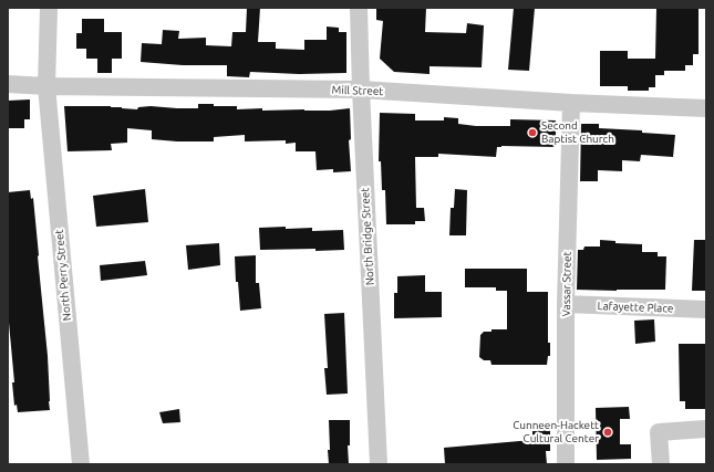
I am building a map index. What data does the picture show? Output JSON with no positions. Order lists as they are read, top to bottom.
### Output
{
  "streets": {
    "street": [
      "Mill Street",
      "North Bridge Street",
      "North Perry Street",
      "Vassar Street",
      "Lafayette Place"
    ]
  },
  "crossings": [
    ["Mill Street", "North Bridge Street"],
    ["Mill Street", "North Perry Street"],
    ["Mill Street", "Vassar Street"],
    ["Vassar Street", "Lafayette Place"]
  ],
  "places": ["Second Baptist Church", "Cunneen-Hackett Cultural Center"]
}
